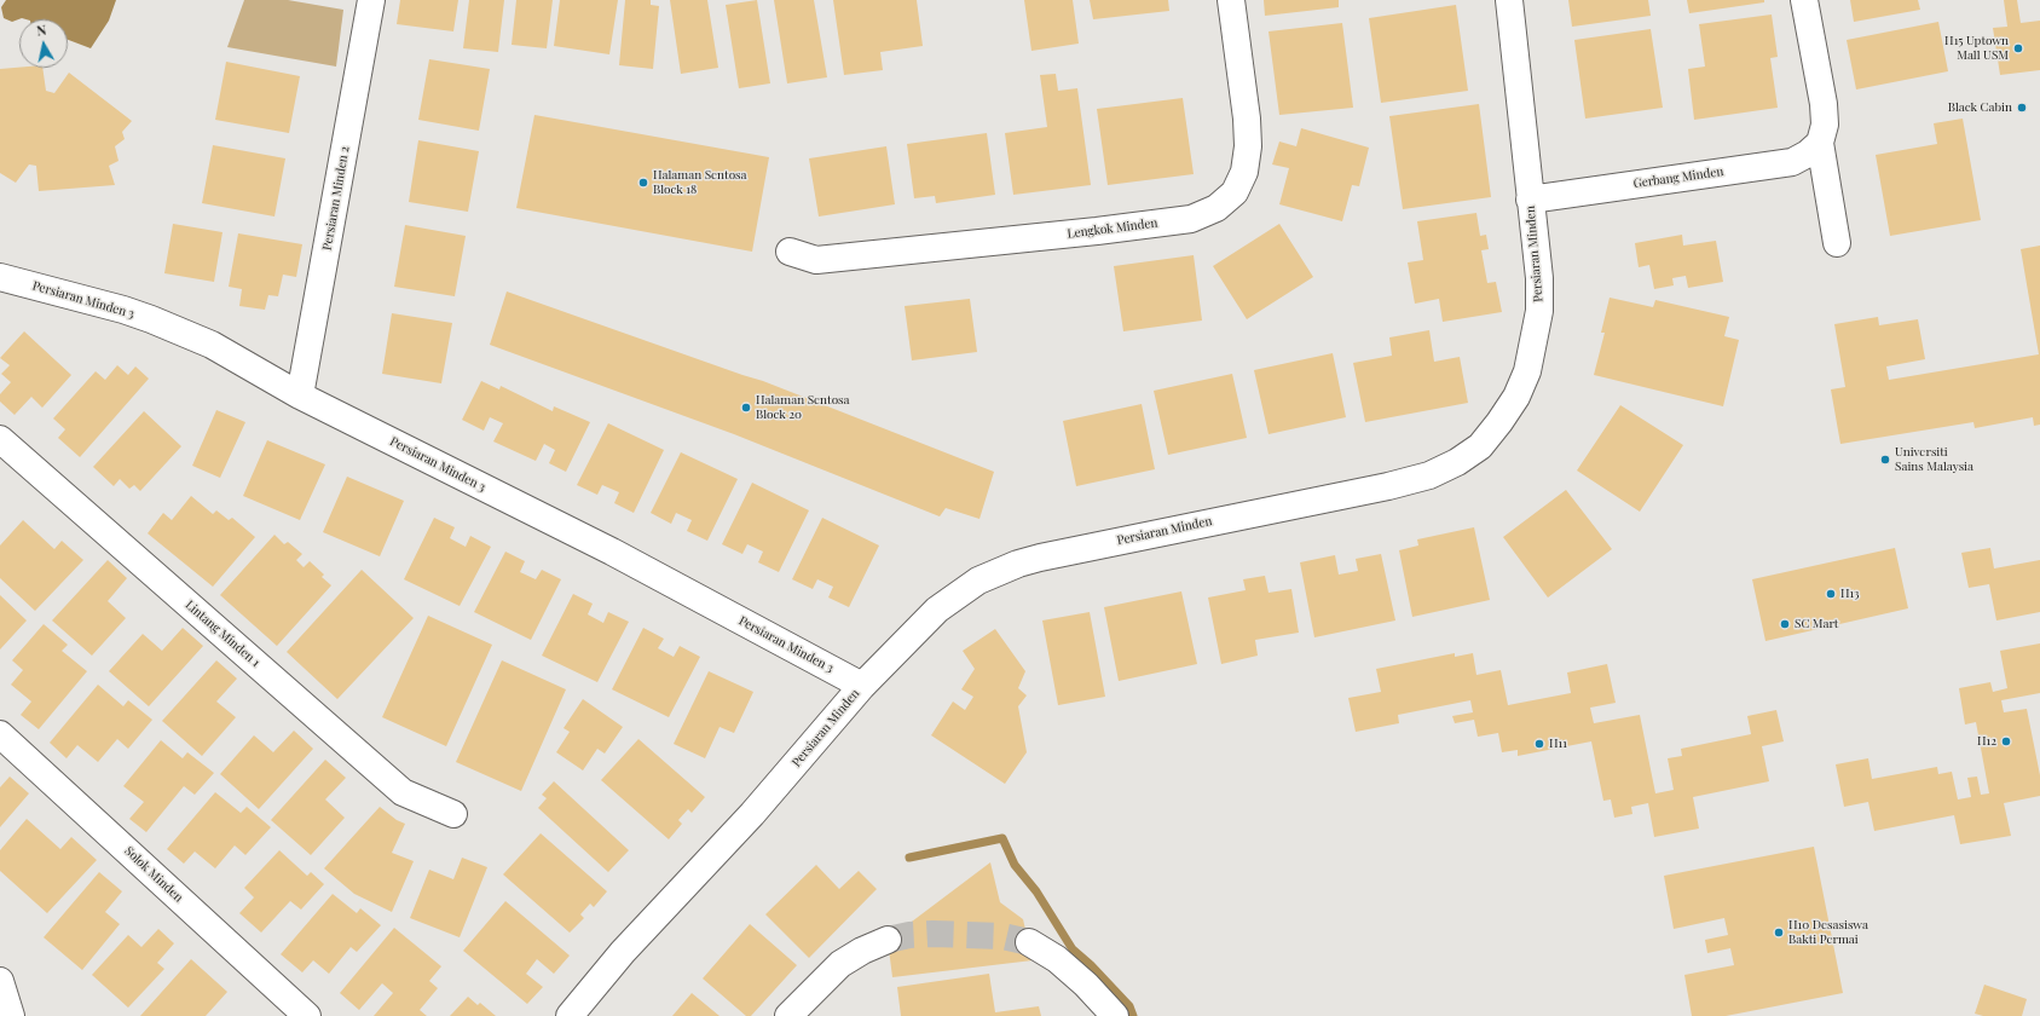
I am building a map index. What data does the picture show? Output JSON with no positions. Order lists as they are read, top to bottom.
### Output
{
  "streets": {
    "street": [
      "Gerbang Minden",
      "Persiaran Minden 2",
      "Lengkok Minden",
      "Persiaran Minden",
      "Persiaran Minden 3",
      "Lintang Minden 1",
      "Solok Minden"
    ]
  },
  "crossings": [
    ["Gerbang Minden", "Persiaran Minden"],
    ["Persiaran Minden 2", "Persiaran Minden 3"],
    ["Persiaran Minden", "Persiaran Minden 3"]
  ],
  "places": [
    "H15 Uptown Mall USM",
    "Black Cabin",
    "Halaman Sentosa Block 18",
    "Halaman Sentosa Block 20",
    "Universiti Sains Malaysia",
    "H13",
    "SC Mart",
    "H12",
    "H11",
    "H10 Desasiswa Bakti Permai"
  ],
  "north": "top"
}
